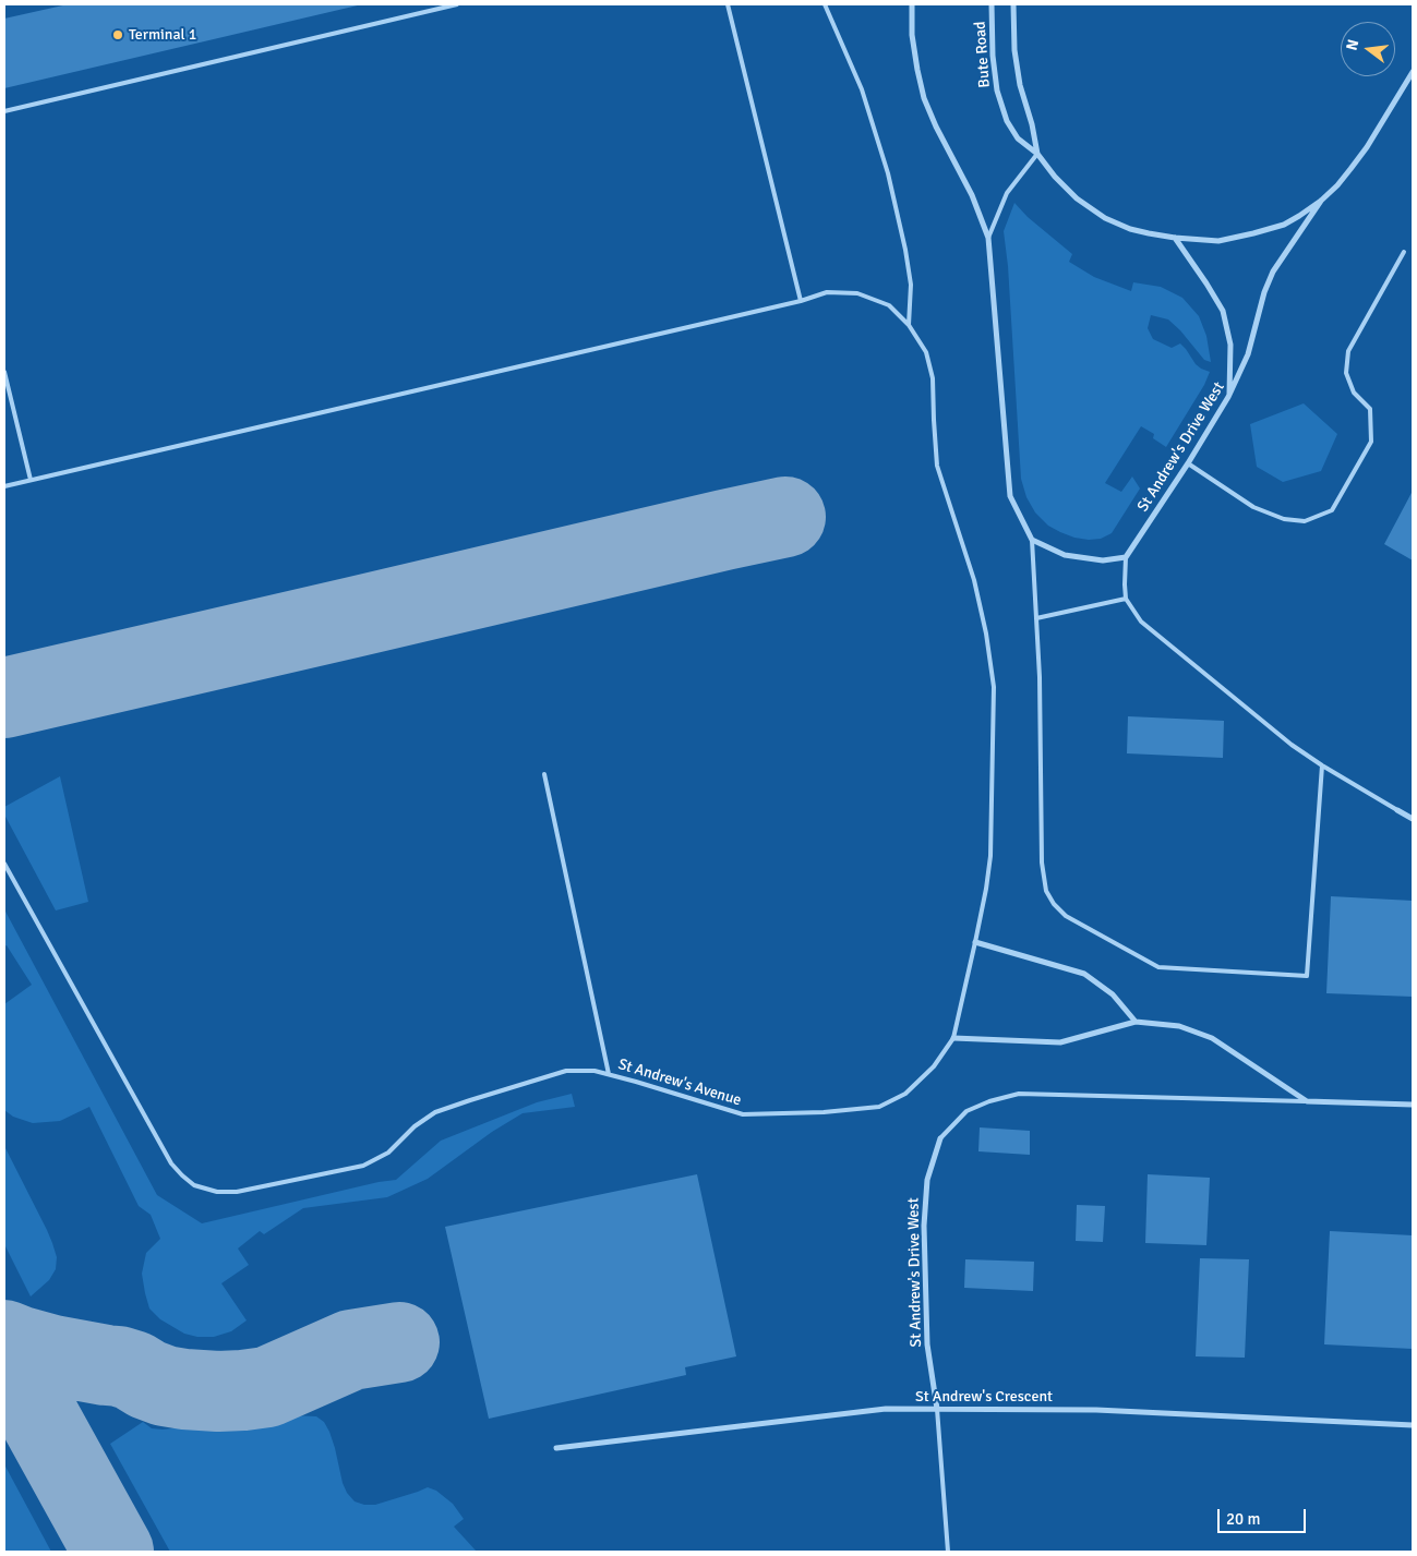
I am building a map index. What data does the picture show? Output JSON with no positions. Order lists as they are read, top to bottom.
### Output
{
  "streets": {
    "street": ["Bute Road", "St Andrew's Drive West", "St Andrew's Crescent"],
    "lane": ["St Andrew's Avenue"]
  },
  "crossings": [
    ["Bute Road", "St Andrew's Drive West"],
    ["St Andrew's Drive West", "St Andrew's Crescent"]
  ],
  "places": ["Terminal 1"],
  "scale_bar": "20 m",
  "north": "left"
}
